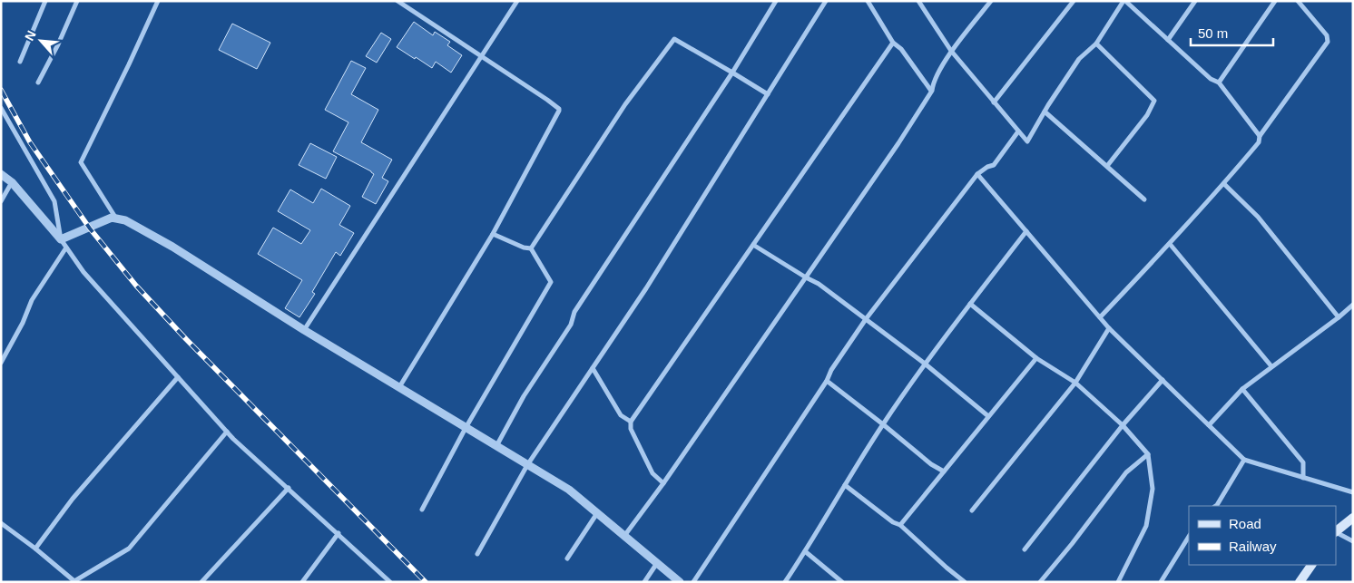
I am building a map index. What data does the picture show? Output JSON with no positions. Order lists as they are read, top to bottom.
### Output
{
  "legend": ["Road", "Railway"],
  "scale_bar": "50 m",
  "north": "top left"
}
